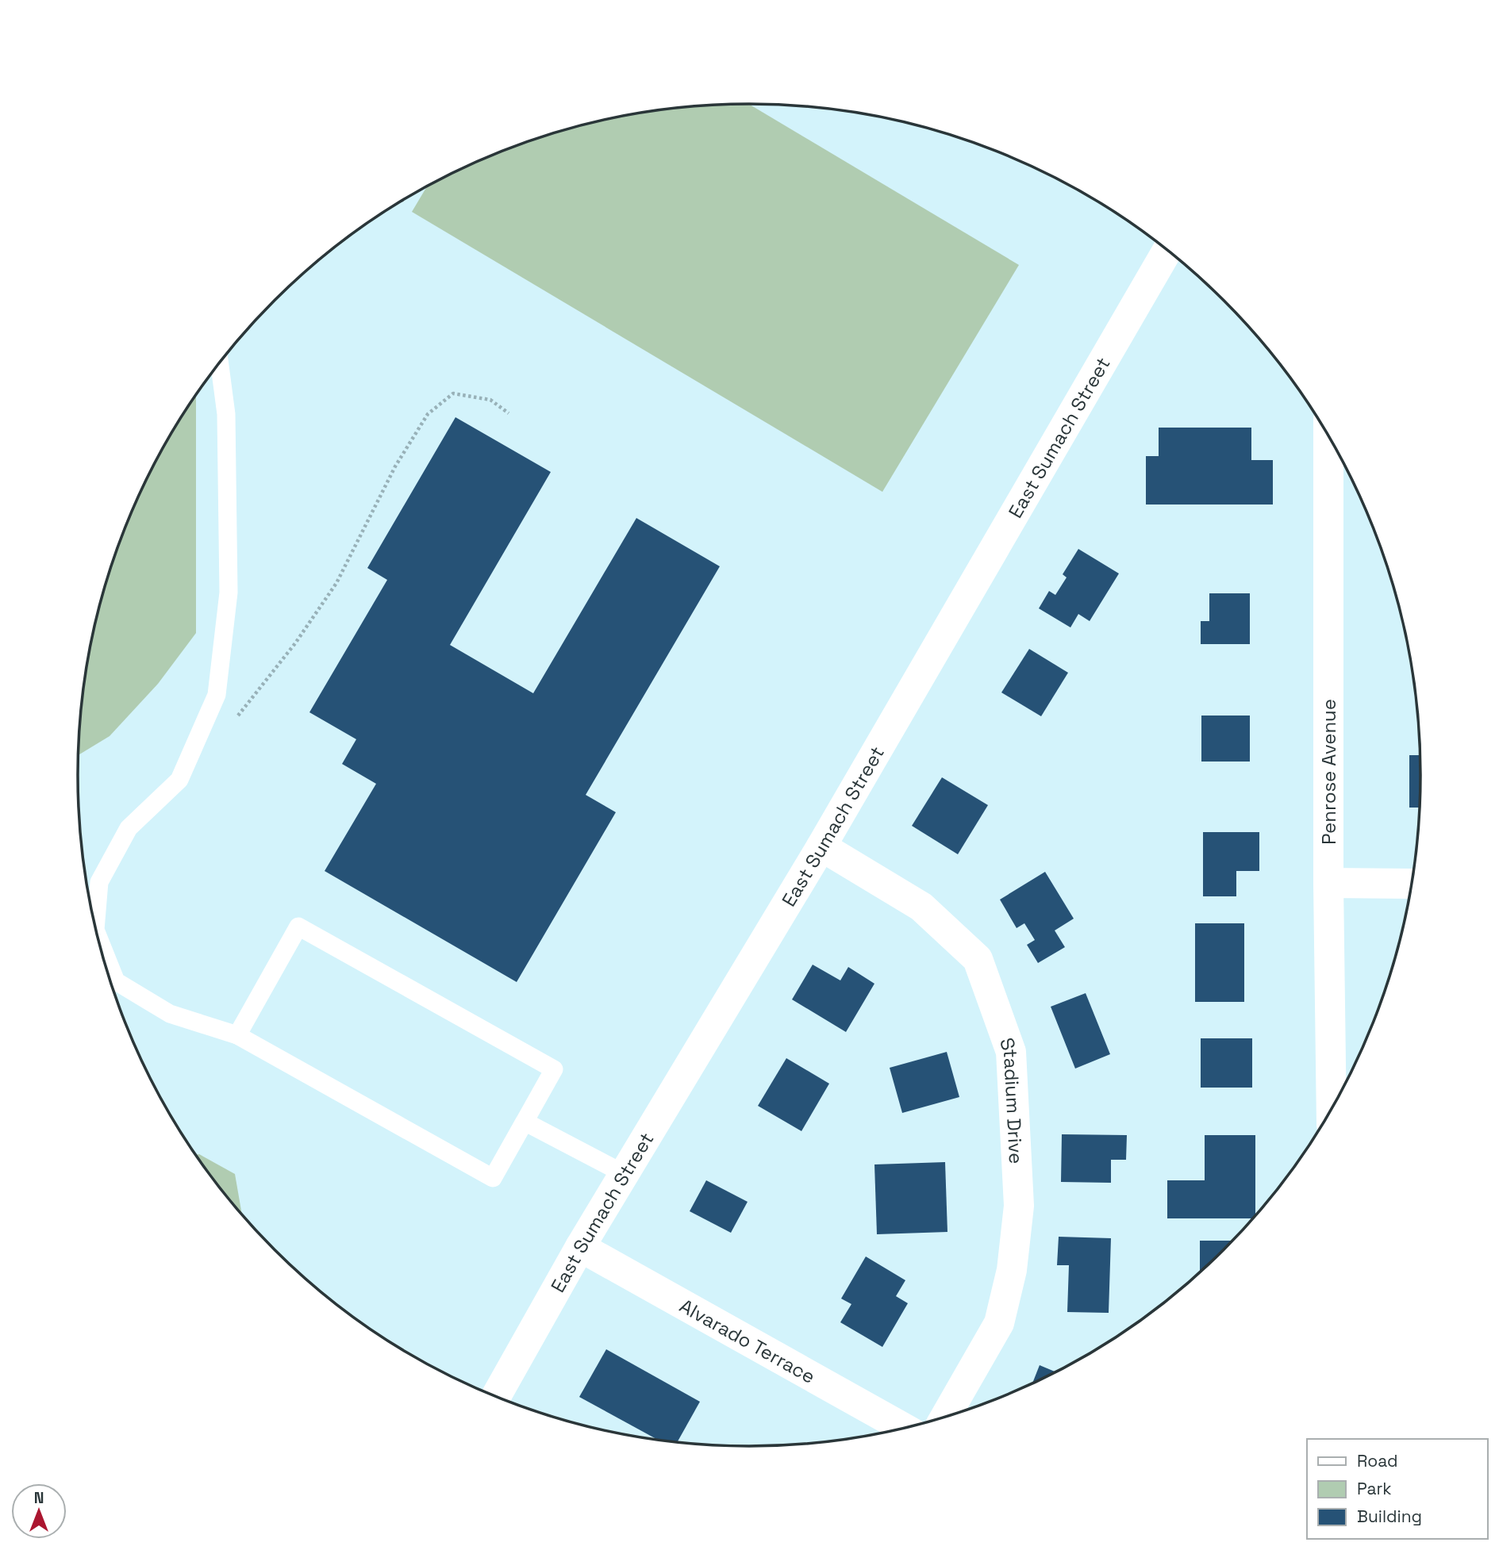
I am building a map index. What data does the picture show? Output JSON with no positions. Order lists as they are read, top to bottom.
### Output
{
  "streets": {
    "street": [
      "East Sumach Street",
      "Penrose Avenue",
      "Stadium Drive",
      "Alvarado Terrace"
    ]
  },
  "crossings": [
    ["East Sumach Street", "Stadium Drive"],
    ["East Sumach Street", "Alvarado Terrace"]
  ],
  "legend": ["Road", "Park", "Building"],
  "north": "top"
}
